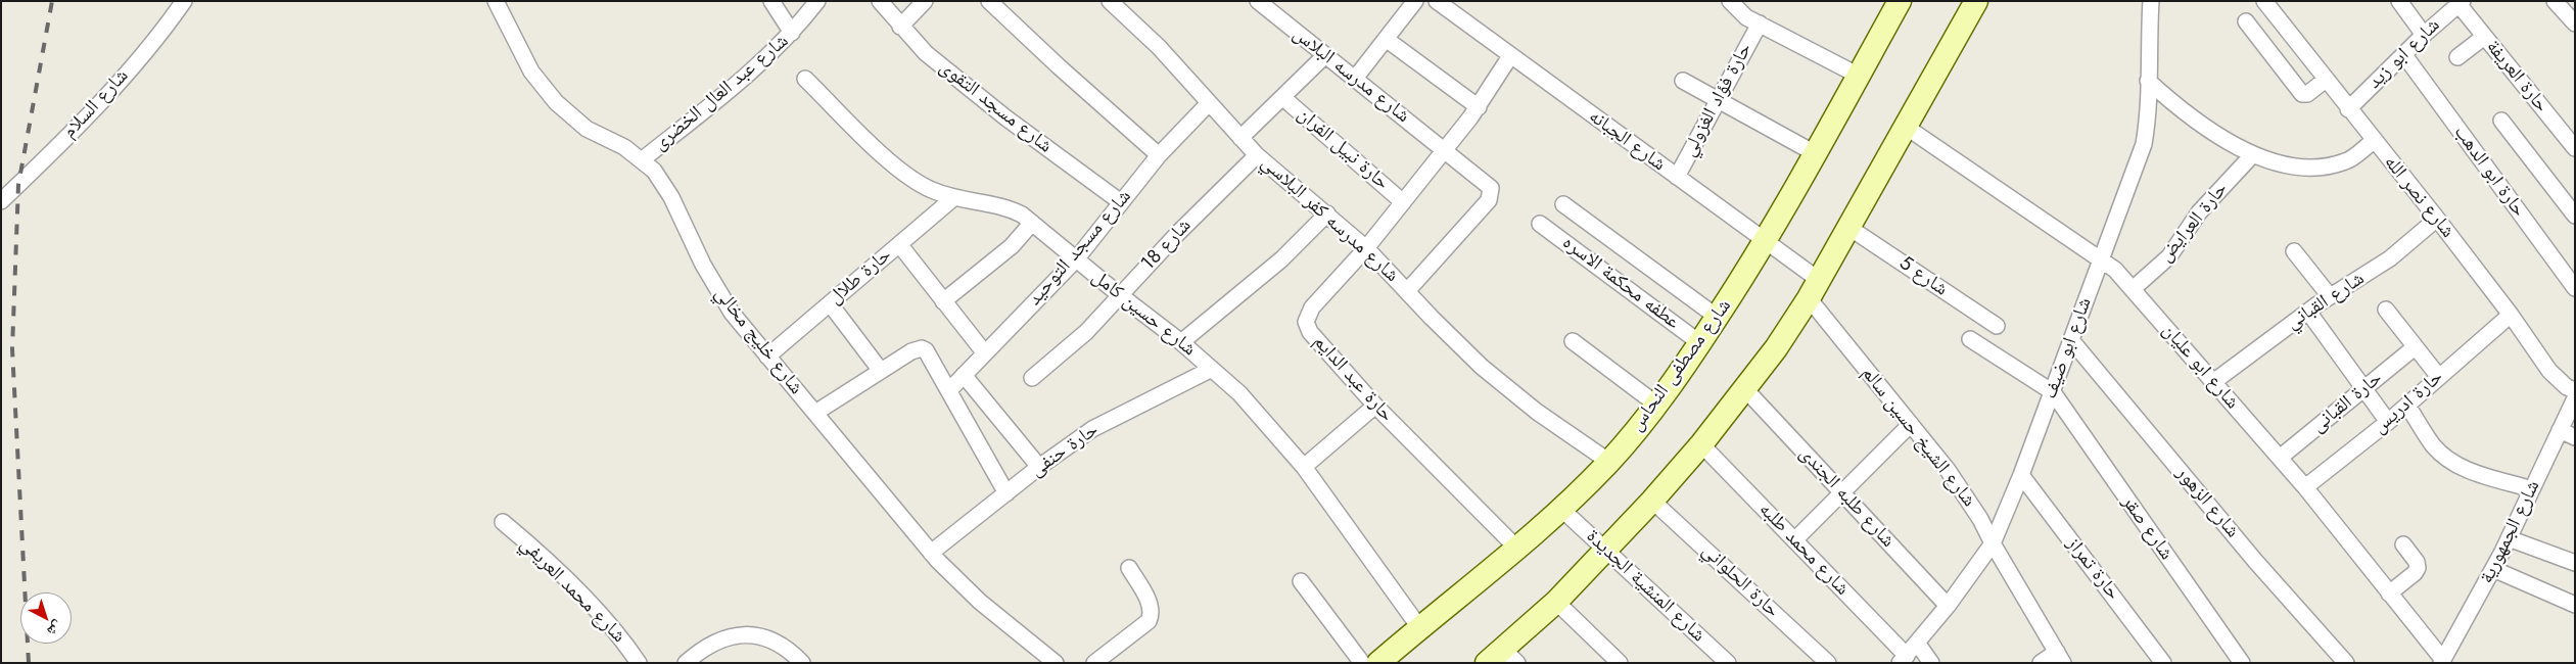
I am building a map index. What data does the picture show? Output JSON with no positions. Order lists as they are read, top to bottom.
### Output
{
  "streets": {
    "street": [
      "شارع ابو زيد",
      "شارع مدرسه البلاس",
      "حارة العريفة",
      "شارع عبد العال الخضرى",
      "حارة فؤاد الغزولي",
      "شارع السلام",
      "شارع مسجد التقوى",
      "شارع الجبانه",
      "حارة نبيل الفران",
      "حارة ابو الدهب",
      "شارع نصر الله",
      "شارع مدرسه كفر البلاسي",
      "حارة العرايض",
      "شارع 18",
      "شارع مسجد التوحيد",
      "حارة طلال",
      "شارع 5",
      "عطفه محكمة الاسره",
      "شارع القباني",
      "شارع حسين كامل",
      "شارع خليج مخالي",
      "شارع ابو ضيف",
      "شارع مصطفى النحاس",
      "شارع ابو عليان",
      "حارة عبد الدايم",
      "حارة القبانى",
      "حارة ادريس",
      "شارع الشيخ حسين سالم",
      "حارة حنفى",
      "شارع طلبه الجندى",
      "شارع الزهور",
      "شارع صقر",
      "شارع الجمهورية",
      "شارع محمد طلبه",
      "حارة تمراز",
      "حارة الحلواني",
      "شارع المنشية الجديدة",
      "شارع محمد العريفي"
    ]
  },
  "crossings": [
    ["شارع ابو زيد", "حارة العريفة"],
    ["شارع ابو زيد", "حارة ابو الدهب"],
    ["شارع ابو زيد", "شارع نصر الله"],
    ["شارع مدرسه البلاس", "شارع مدرسه كفر البلاسي"],
    ["شارع مدرسه البلاس", "حارة عبد الدايم"],
    ["شارع عبد العال الخضرى", "شارع خليج مخالي"],
    ["حارة فؤاد الغزولي", "شارع الجبانه"],
    ["شارع مسجد التقوى", "شارع مسجد التوحيد"],
    ["شارع الجبانه", "شارع مصطفى النحاس"],
    ["شارع الجبانه", "حارة عبد الدايم"],
    ["شارع الجبانه", "شارع الشيخ حسين سالم"],
    ["حارة نبيل الفران", "حارة عبد الدايم"],
    ["شارع نصر الله", "شارع القباني"],
    ["شارع نصر الله", "حارة ادريس"],
    ["شارع مدرسه كفر البلاسي", "شارع 18"],
    ["شارع مدرسه كفر البلاسي", "شارع مسجد التوحيد"],
    ["شارع مدرسه كفر البلاسي", "شارع مصطفى النحاس"],
    ["شارع مدرسه كفر البلاسي", "حارة عبد الدايم"],
    ["حارة العرايض", "شارع ابو عليان"],
    ["شارع 18", "شارع حسين كامل"],
    ["شارع مسجد التوحيد", "شارع حسين كامل"],
    ["حارة طلال", "شارع حسين كامل"],
    ["حارة طلال", "شارع خليج مخالي"],
    ["عطفه محكمة الاسره", "شارع مصطفى النحاس"],
    ["شارع القباني", "شارع ابو عليان"],
    ["شارع حسين كامل", "شارع مصطفى النحاس"],
    ["شارع حسين كامل", "حارة حنفى"],
    ["شارع خليج مخالي", "حارة حنفى"],
    ["شارع ابو ضيف", "شارع ابو عليان"],
    ["شارع ابو ضيف", "شارع الشيخ حسين سالم"],
    ["شارع ابو ضيف", "شارع طلبه الجندى"],
    ["شارع ابو ضيف", "شارع الزهور"],
    ["شارع ابو ضيف", "شارع صقر"],
    ["شارع ابو ضيف", "شارع محمد طلبه"],
    ["شارع ابو ضيف", "حارة تمراز"],
    ["شارع مصطفى النحاس", "حارة عبد الدايم"],
    ["شارع مصطفى النحاس", "شارع المنشية الجديدة"],
    ["شارع ابو عليان", "حارة القبانى"],
    ["شارع ابو عليان", "حارة ادريس"],
    ["شارع ابو عليان", "شارع الجمهورية"]
  ],
  "north": "bottom right"
}
